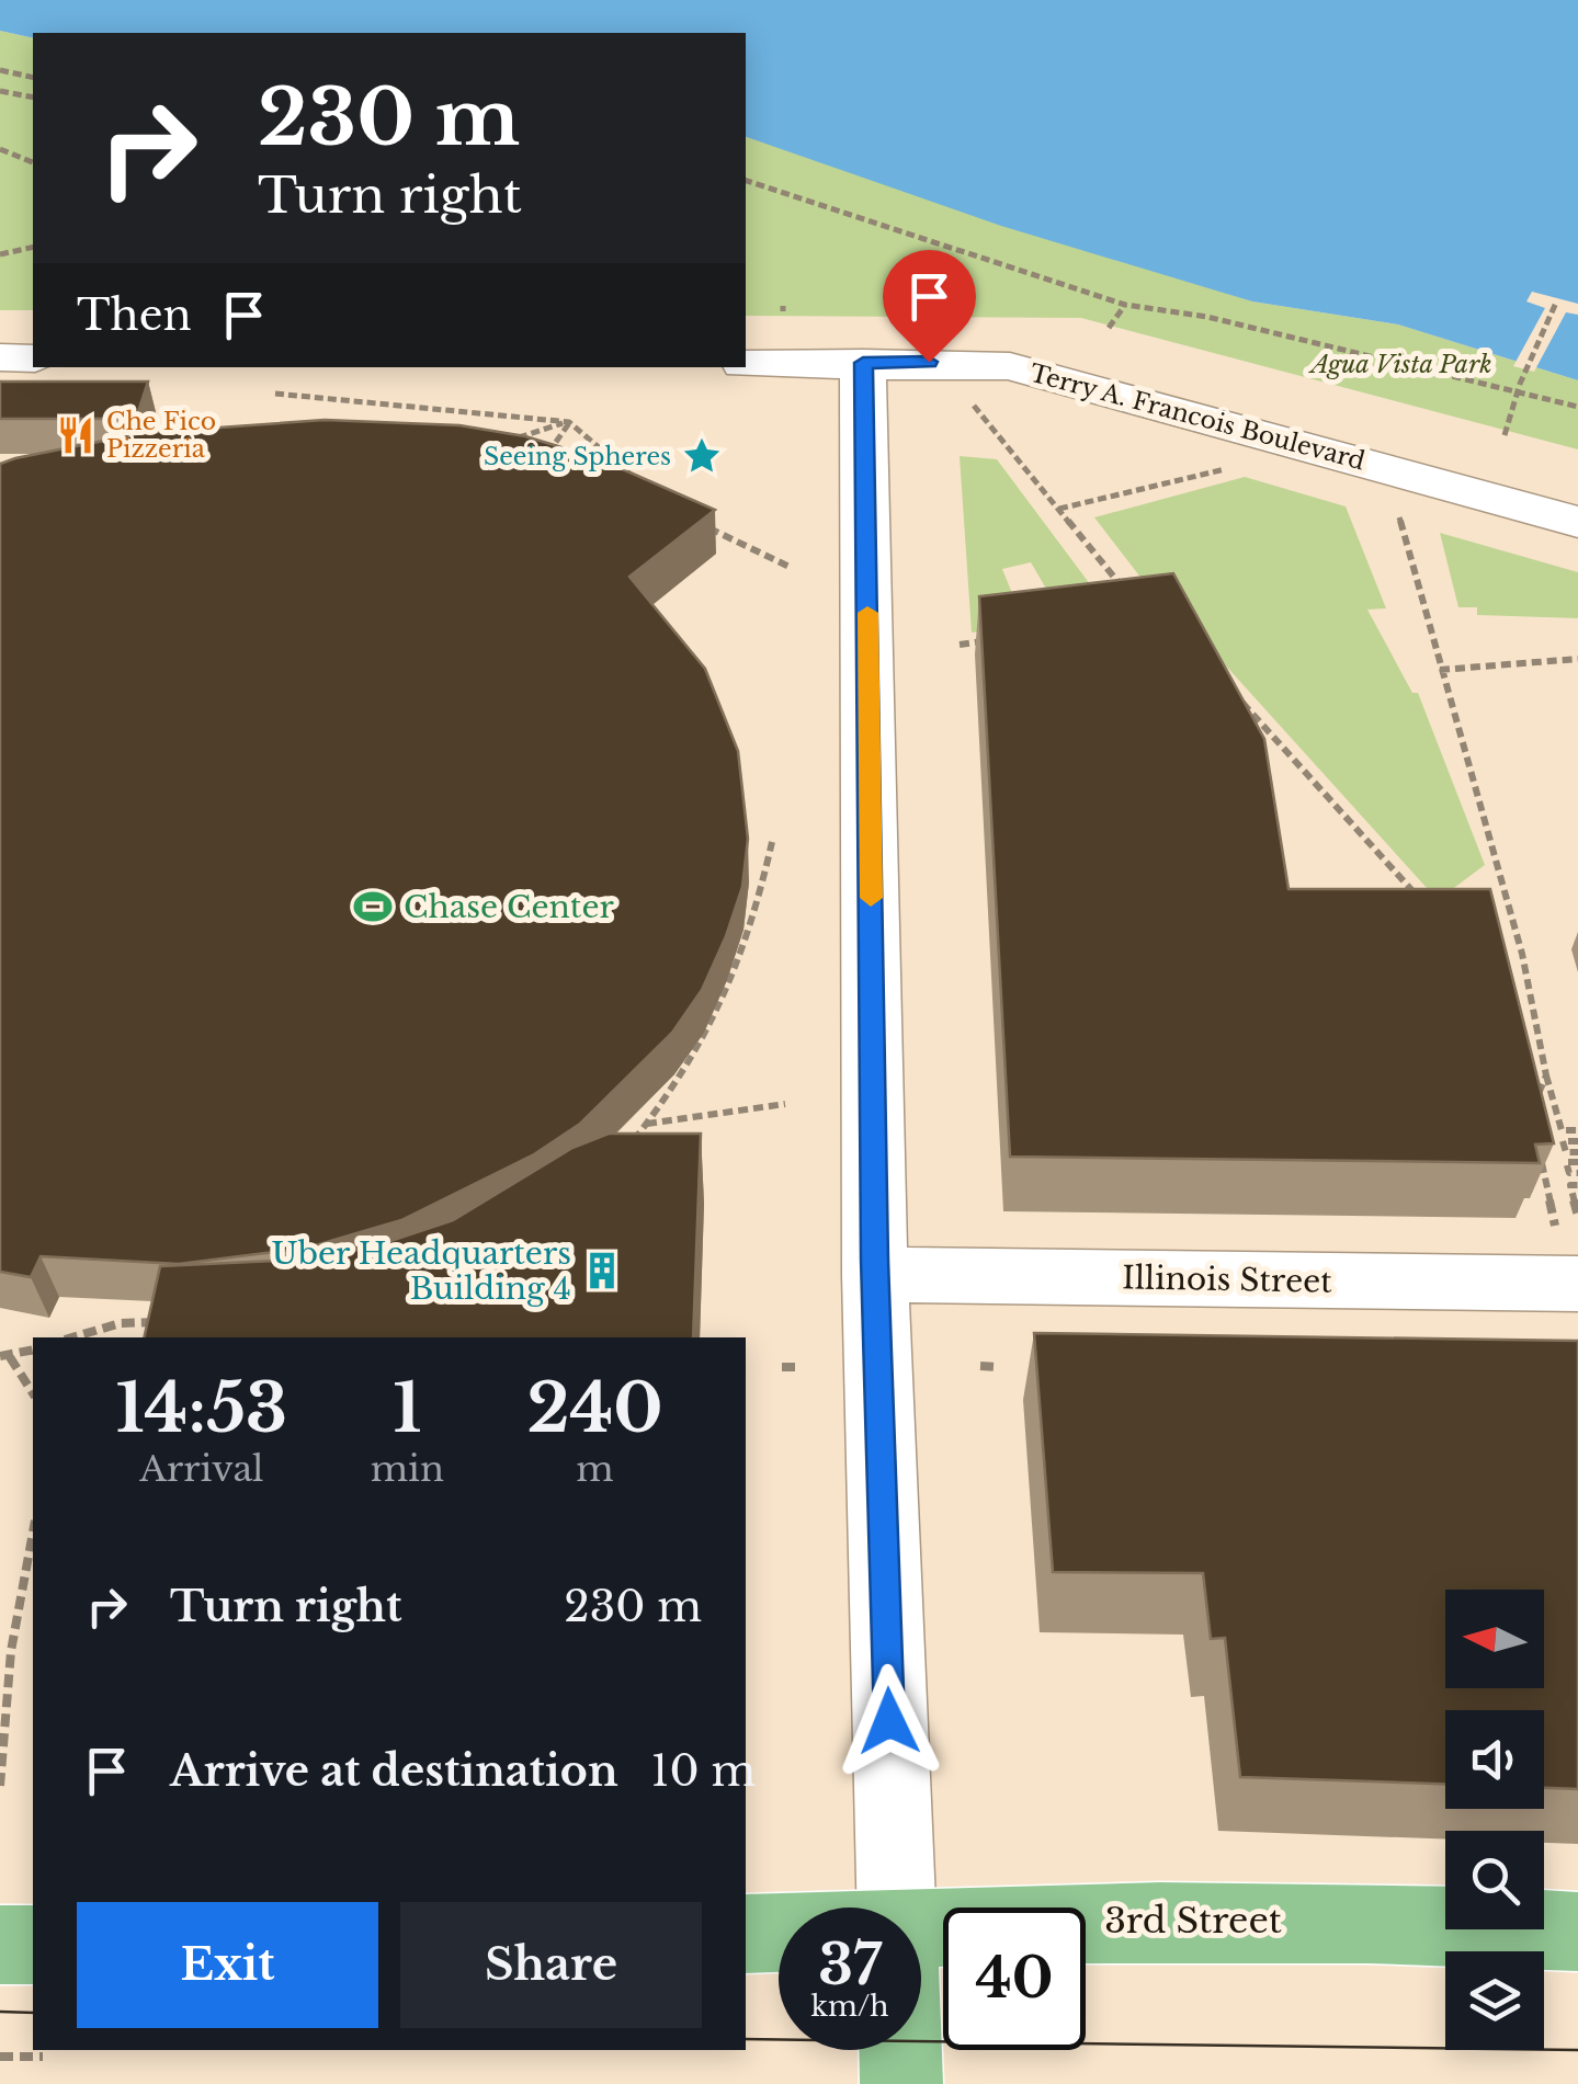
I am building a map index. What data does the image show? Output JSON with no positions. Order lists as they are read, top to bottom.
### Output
{
  "streets": {
    "main road": ["3rd Street"],
    "street": ["Terry A. Francois Boulevard", "Illinois Street"]
  },
  "parks": ["Agua Vista Park"],
  "places": {
    "restaurant": ["Che Fico Pizzeria"],
    "place": ["Seeing Spheres"],
    "sports": ["Chase Center"],
    "building": ["Uber Headquarters Building 4"]
  },
  "north": "left",
  "page": {
    "turn": ["230 m", "Turn right"],
    "then": "Then",
    "eta": [
      "14:53",
      "Arrival",
      "1",
      "min",
      "240",
      "m"
    ],
    "list": [
      {
        "name": "Turn right",
        "value": "230 m"
      },
      {
        "name": "Arrive at destination",
        "value": "10 m"
      }
    ],
    "buttons": ["Exit", "Share"],
    "speed": "37 km/h",
    "limit": "40"
  }
}
